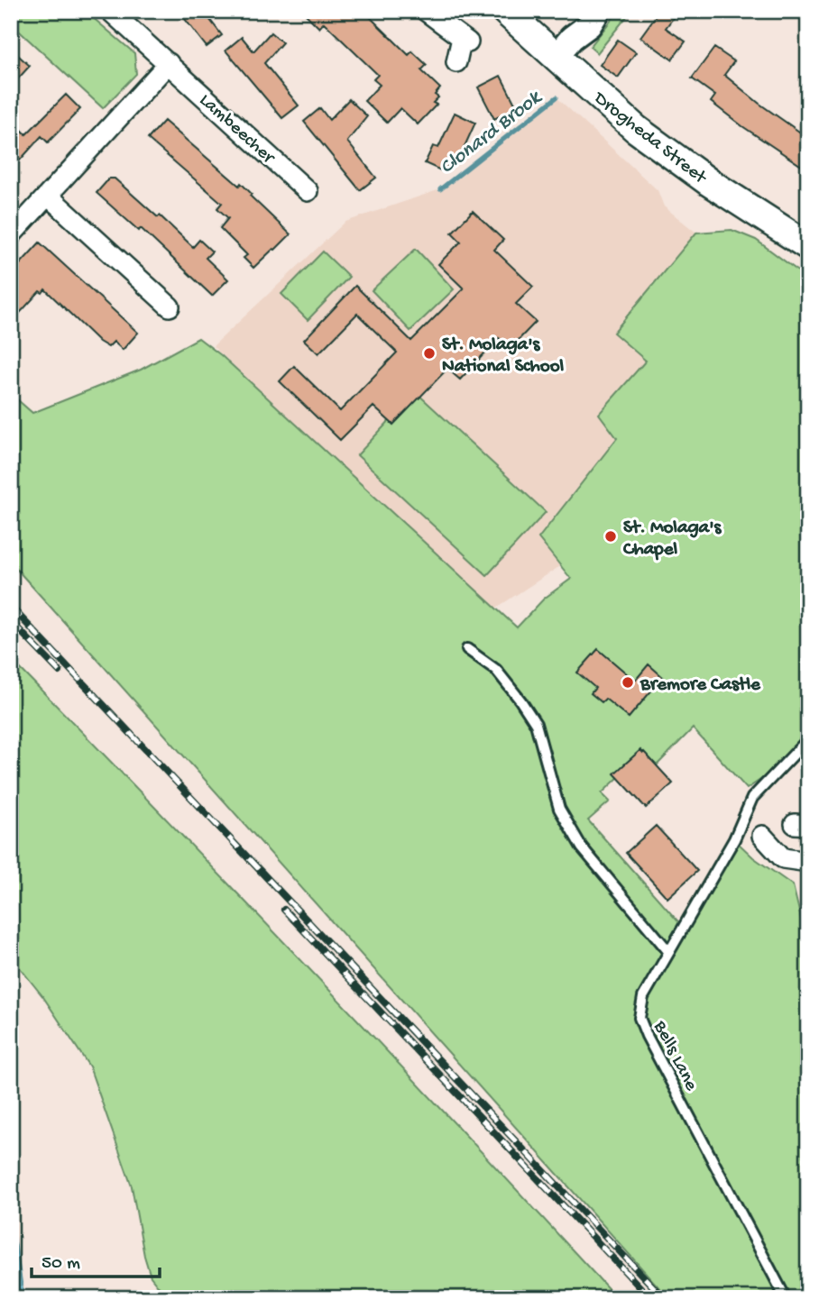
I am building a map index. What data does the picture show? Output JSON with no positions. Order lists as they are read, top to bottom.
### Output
{
  "streets": {
    "main road": ["Drogheda Street"],
    "street": ["Lambeecher"],
    "lane": ["Bells Lane"]
  },
  "water": ["Clonard Brook"],
  "places": ["St. Molaga's National School", "St. Molaga's Chapel", "Bremore Castle"],
  "scale_bar": "50 m"
}
